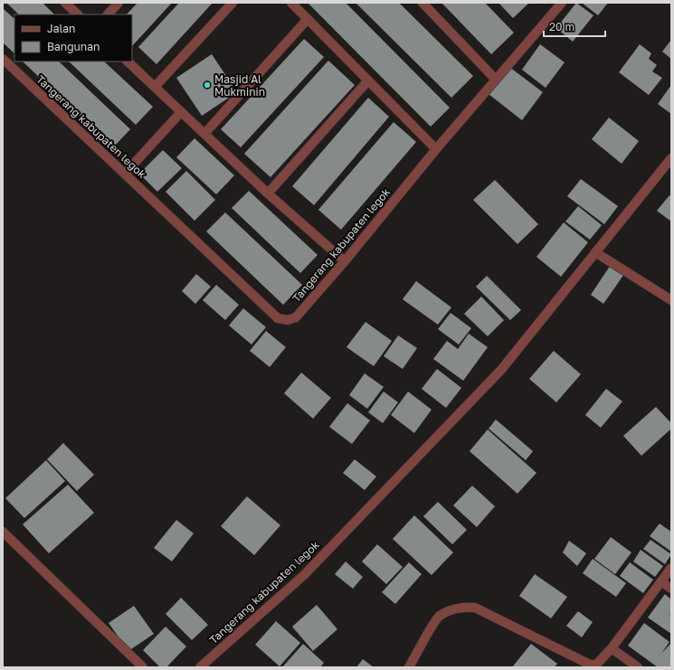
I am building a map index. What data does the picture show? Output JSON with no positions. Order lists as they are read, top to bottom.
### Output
{
  "streets": {
    "street": ["Tangerang kabupaten legok"]
  },
  "places": ["Masjid Al Mukminin"],
  "legend": ["Jalan", "Bangunan"],
  "scale_bar": "20 m"
}
